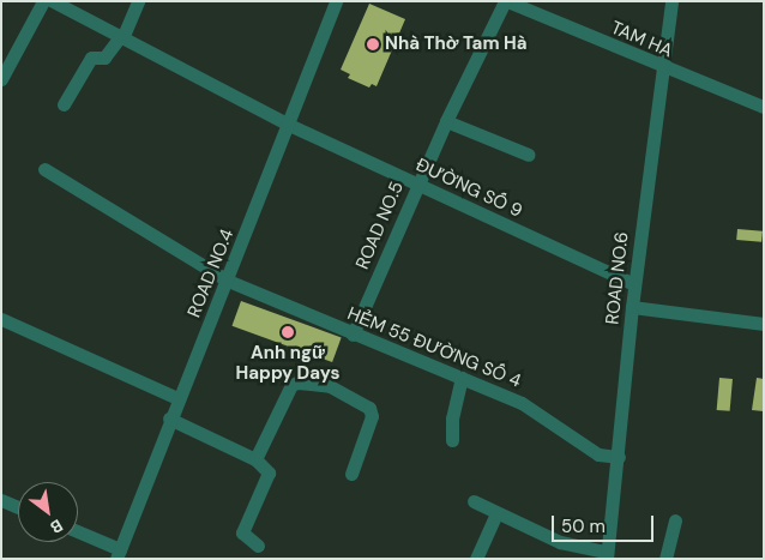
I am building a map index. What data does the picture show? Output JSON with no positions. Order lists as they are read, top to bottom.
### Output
{
  "streets": {
    "street": [
      "TAM HA",
      "ĐƯỜNG SỐ 9",
      "ROAD NO.5",
      "ROAD NO.4",
      "ROAD NO.6",
      "HẺM 55 ĐƯỜNG SỐ 4"
    ]
  },
  "crossings": [
    ["TAM HA", "ROAD NO.5"],
    ["TAM HA", "ROAD NO.6"],
    ["ĐƯỜNG SỐ 9", "ROAD NO.5"],
    ["ĐƯỜNG SỐ 9", "ROAD NO.4"],
    ["ĐƯỜNG SỐ 9", "ROAD NO.6"],
    ["ROAD NO.5", "HẺM 55 ĐƯỜNG SỐ 4"],
    ["ROAD NO.4", "HẺM 55 ĐƯỜNG SỐ 4"],
    ["ROAD NO.6", "HẺM 55 ĐƯỜNG SỐ 4"]
  ],
  "places": ["Nhà Thờ Tam Hà", "Anh ngữ Happy Days"],
  "scale_bar": "50 m",
  "north": "bottom right"
}
